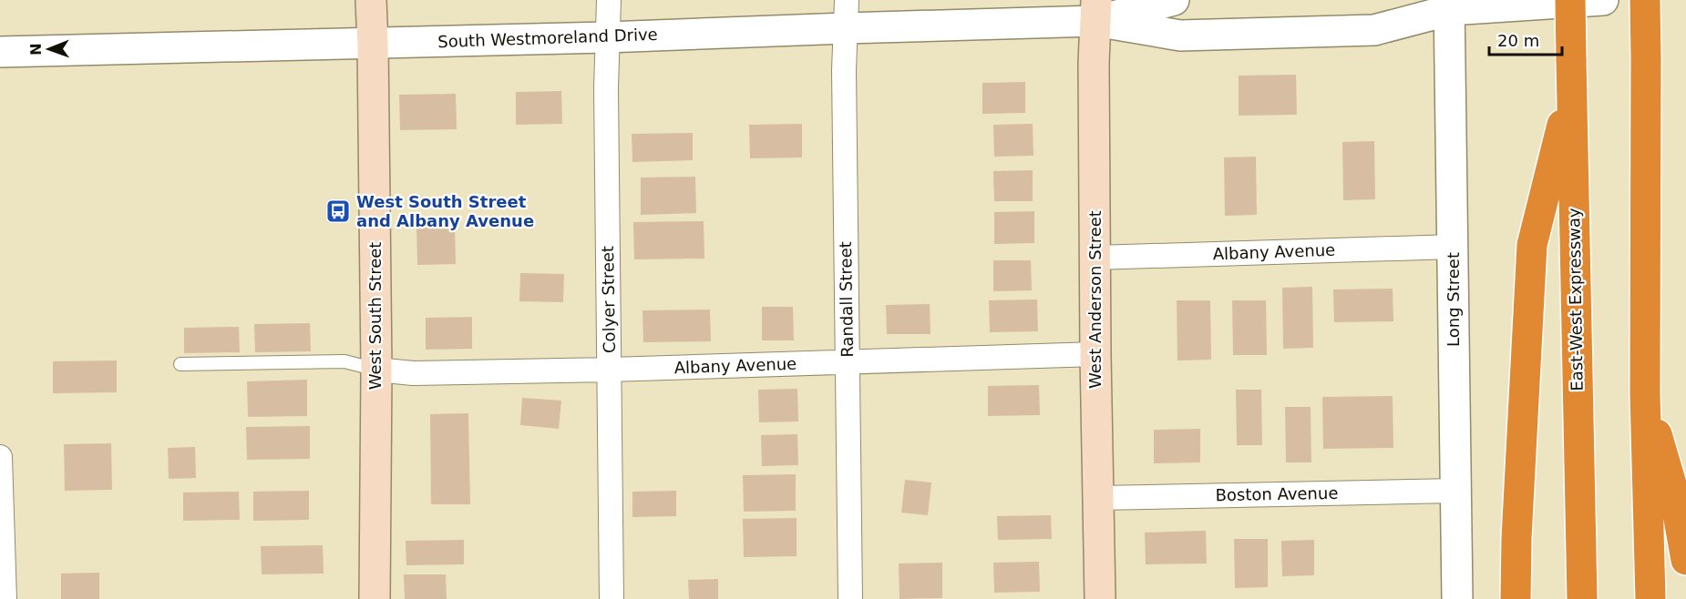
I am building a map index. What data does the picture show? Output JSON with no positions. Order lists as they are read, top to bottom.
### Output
{
  "streets": {
    "highway": ["East-West Expressway"],
    "main road": ["West Anderson Street", "West South Street"],
    "street": [
      "South Westmoreland Drive",
      "Albany Avenue",
      "Colyer Street",
      "Randall Street",
      "Long Street",
      "Boston Avenue"
    ]
  },
  "crossings": [
    ["South Westmoreland Drive", "Colyer Street"],
    ["South Westmoreland Drive", "Randall Street"],
    ["South Westmoreland Drive", "West Anderson Street"],
    ["South Westmoreland Drive", "Long Street"],
    ["South Westmoreland Drive", "West South Street"],
    ["Albany Avenue", "Colyer Street"],
    ["Albany Avenue", "Randall Street"],
    ["Albany Avenue", "West Anderson Street"],
    ["Albany Avenue", "Long Street"],
    ["Albany Avenue", "West South Street"],
    ["West Anderson Street", "Boston Avenue"],
    ["Long Street", "Boston Avenue"]
  ],
  "places": {
    "bus stop": ["West South Street and Albany Avenue"]
  },
  "scale_bar": "20 m",
  "north": "left"
}
